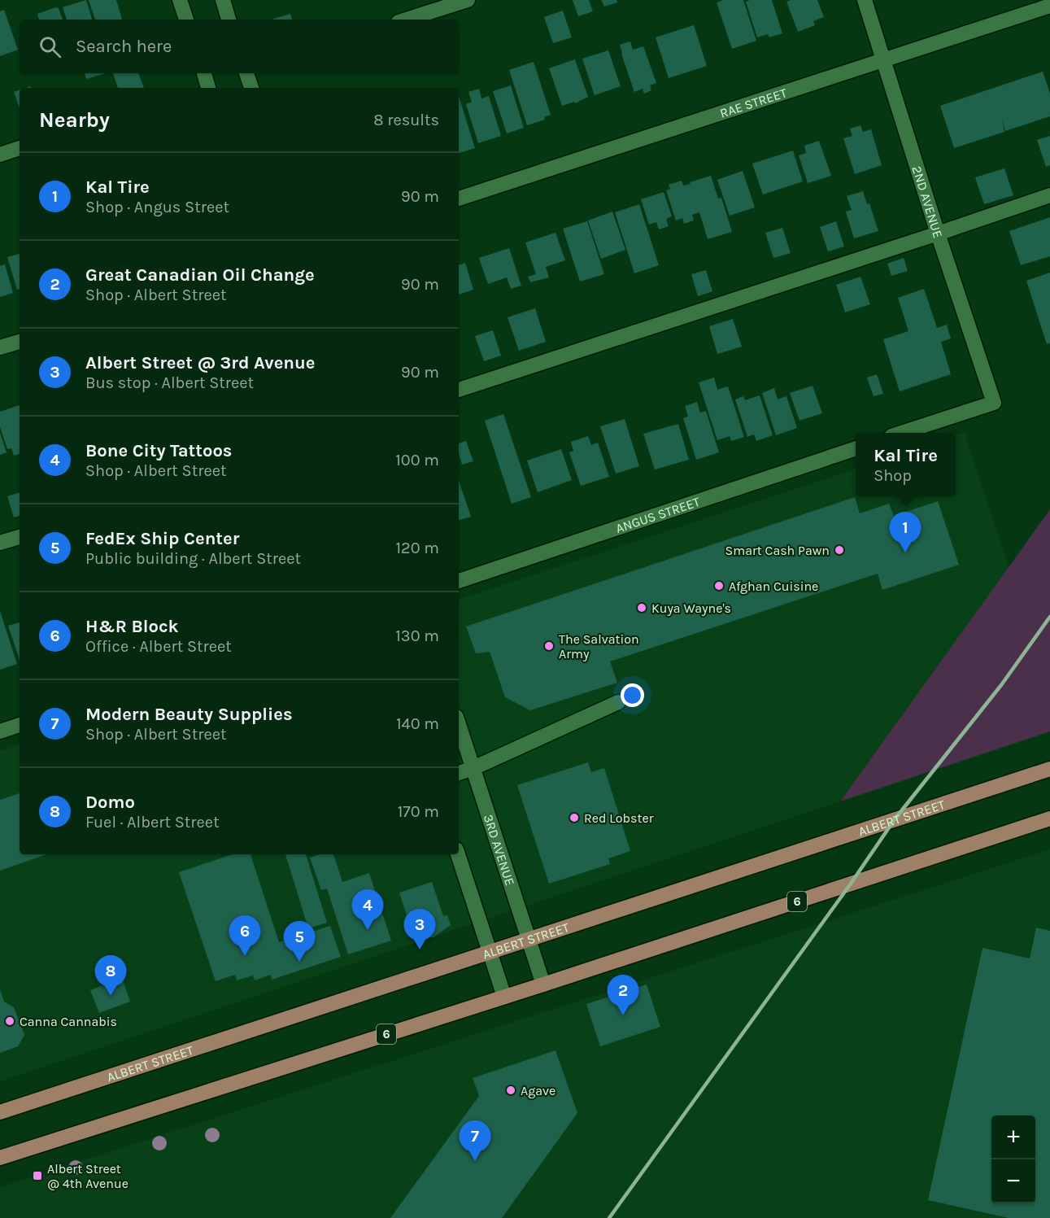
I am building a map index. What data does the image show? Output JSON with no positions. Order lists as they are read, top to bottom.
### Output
{
  "streets": {
    "main road": ["ALBERT STREET", "6"],
    "street": [
      "RAE STREET",
      "2ND AVENUE",
      "ANGUS STREET",
      "3RD AVENUE"
    ]
  },
  "crossings": [
    ["RAE STREET", "2ND AVENUE"],
    ["ALBERT STREET", "3RD AVENUE"],
    ["3RD AVENUE", "6"]
  ],
  "places": {
    "other": [
      "Smart Cash Pawn",
      "Afghan Cuisine",
      "Kuya Wayne's",
      "The Salvation Army",
      "Red Lobster",
      "Canna Cannabis",
      "Agave"
    ],
    "transit": ["Albert Street @ 4th Avenue"]
  },
  "page": {
    "search": "Search here",
    "heading": ["Nearby", "8 results"],
    "list": [
      {
        "mark": "1",
        "name": "Kal Tire",
        "note": "Shop · Angus Street",
        "value": "90 m"
      },
      {
        "mark": "2",
        "name": "Great Canadian Oil Change",
        "note": "Shop · Albert Street",
        "value": "90 m"
      },
      {
        "mark": "3",
        "name": "Albert Street @ 3rd Avenue",
        "note": "Bus stop · Albert Street",
        "value": "90 m"
      },
      {
        "mark": "4",
        "name": "Bone City Tattoos",
        "note": "Shop · Albert Street",
        "value": "100 m"
      },
      {
        "mark": "5",
        "name": "FedEx Ship Center",
        "note": "Public building · Albert Street",
        "value": "120 m"
      },
      {
        "mark": "6",
        "name": "H&R Block",
        "note": "Office · Albert Street",
        "value": "130 m"
      },
      {
        "mark": "7",
        "name": "Modern Beauty Supplies",
        "note": "Shop · Albert Street",
        "value": "140 m"
      },
      {
        "mark": "8",
        "name": "Domo",
        "note": "Fuel · Albert Street",
        "value": "170 m"
      }
    ],
    "popup": ["Kal Tire", "Shop"],
    "pins": [
      "1",
      "4",
      "3",
      "6",
      "5",
      "8",
      "2",
      "7"
    ],
    "map_buttons": ["+", "−"]
  }
}
